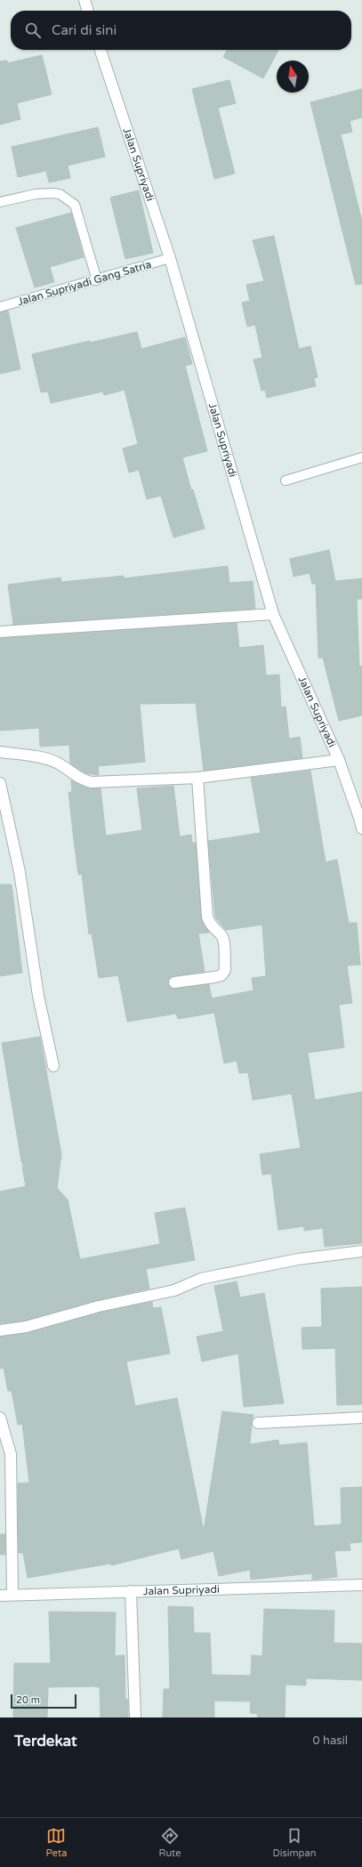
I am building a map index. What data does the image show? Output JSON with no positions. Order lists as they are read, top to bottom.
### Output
{
  "streets": {
    "street": ["Jalan Supriyadi"],
    "lane": ["Jalan Supriyadi Gang Satria"]
  },
  "crossings": [
    ["Jalan Supriyadi", "Jalan Supriyadi Gang Satria"]
  ],
  "scale_bar": "20 m",
  "north": "top",
  "page": {
    "search": "Cari di sini",
    "scale": "20 m",
    "heading": ["Terdekat", "0 hasil"],
    "nav": ["Peta", "Rute", "Disimpan"]
  }
}
